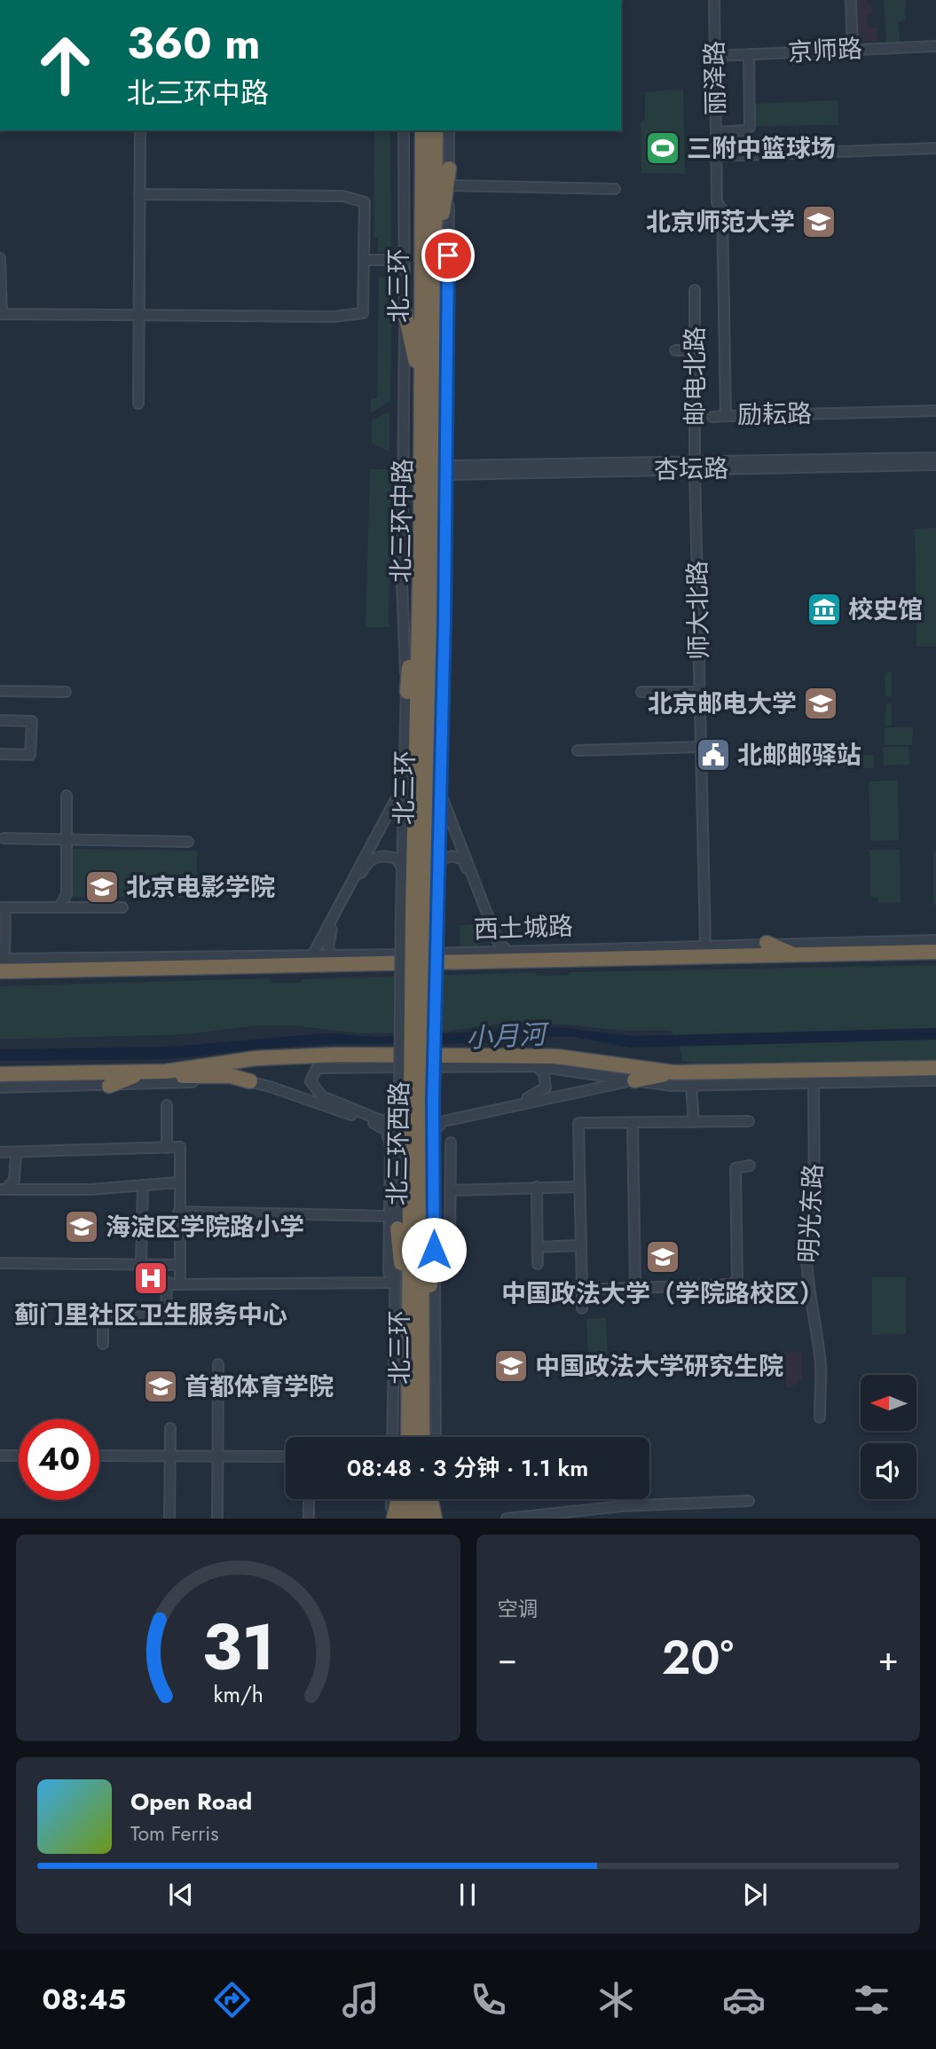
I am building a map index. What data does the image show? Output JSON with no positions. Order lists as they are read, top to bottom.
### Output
{
  "streets": {
    "highway": ["北三环", "西土城路"],
    "street": [
      "京师路",
      "丽泽路",
      "邮电北路",
      "励耘路",
      "杏坛路",
      "北三环中路",
      "师大北路",
      "北三环西路",
      "明光东路"
    ]
  },
  "crossings": [
    ["京师路", "丽泽路"],
    ["丽泽路", "励耘路"],
    ["北三环", "北三环中路"],
    ["北三环", "北三环西路"],
    ["邮电北路", "杏坛路"],
    ["邮电北路", "师大北路"],
    ["杏坛路", "北三环中路"],
    ["杏坛路", "师大北路"],
    ["北三环中路", "北三环西路"],
    ["师大北路", "西土城路"]
  ],
  "water": ["小月河"],
  "places": {
    "sports": ["三附中篮球场"],
    "school or university": [
      "北京师范大学",
      "北京邮电大学",
      "北京电影学院",
      "海淀区学院路小学",
      "中国政法大学（学院路校区）",
      "中国政法大学研究生院",
      "首都体育学院"
    ],
    "museum": ["校史馆"],
    "public building": ["北邮邮驿站"],
    "hospital": ["蓟门里社区卫生服务中心"]
  },
  "north": "left",
  "page": {
    "turn": ["360 m", "北三环中路"],
    "limit": "40",
    "trip": "08:48 · 3 分钟 · 1.1 km",
    "tile": "空调",
    "heat": ["−", "20°", "+"],
    "song": ["Open Road", "Tom Ferris"],
    "tabs": "08:45",
    "gauge": ["31", "km/h"]
  }
}
